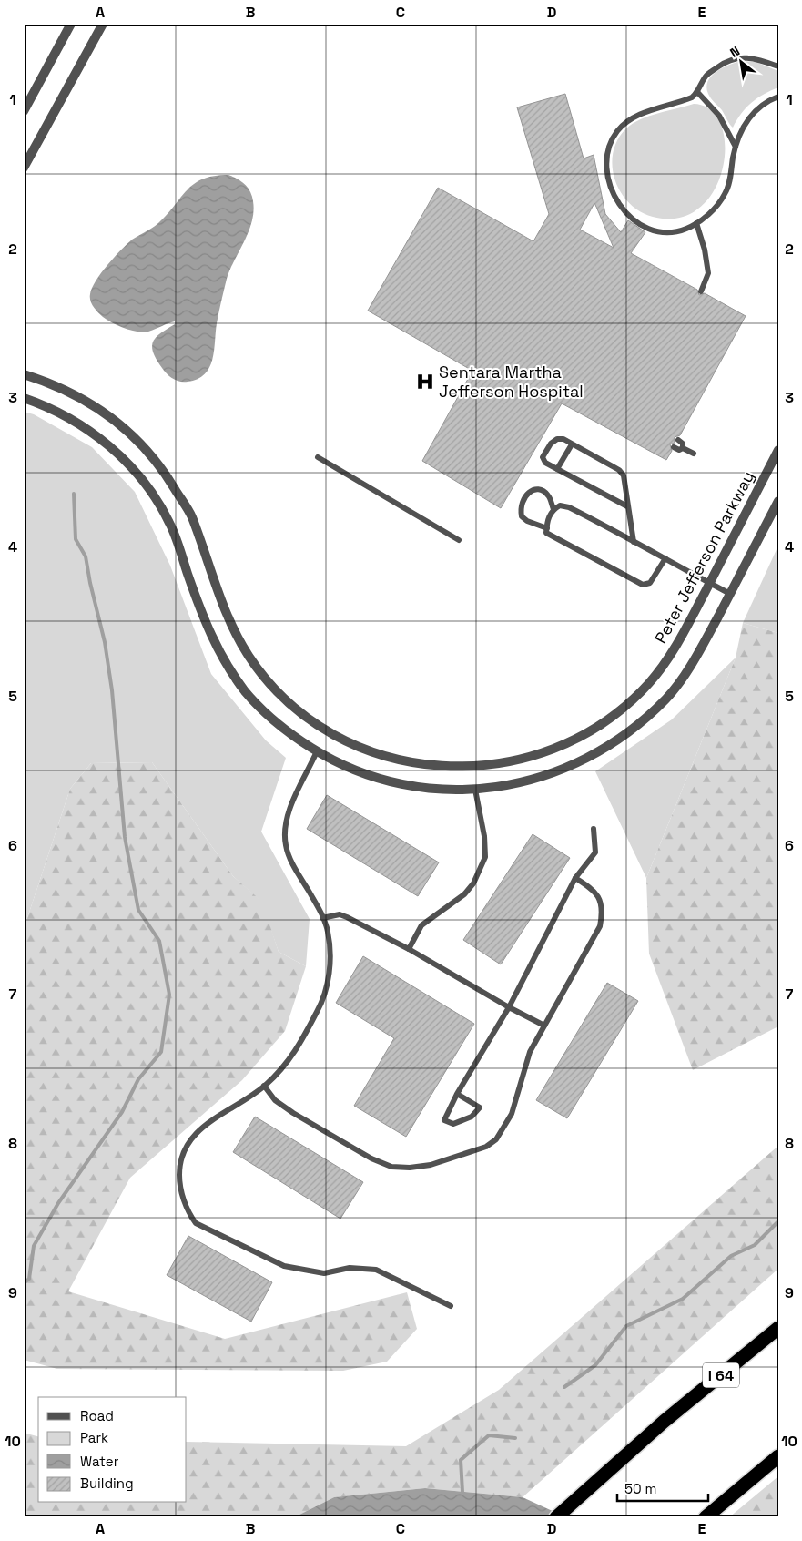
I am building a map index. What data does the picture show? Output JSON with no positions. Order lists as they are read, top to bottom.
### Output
{
  "streets": {
    "highway": ["I 64"],
    "street": ["Peter Jefferson Parkway"]
  },
  "places": {
    "hospital": ["Sentara Martha Jefferson Hospital"]
  },
  "legend": [
    "Road",
    "Park",
    "Water",
    "Building"
  ],
  "scale_bar": "50 m",
  "north": "top left",
  "grid": {
    "columns": [
      "A",
      "B",
      "C",
      "D",
      "E"
    ],
    "rows": [
      "1",
      "2",
      "3",
      "4",
      "5",
      "6",
      "7",
      "8",
      "9",
      "10"
    ]
  }
}
